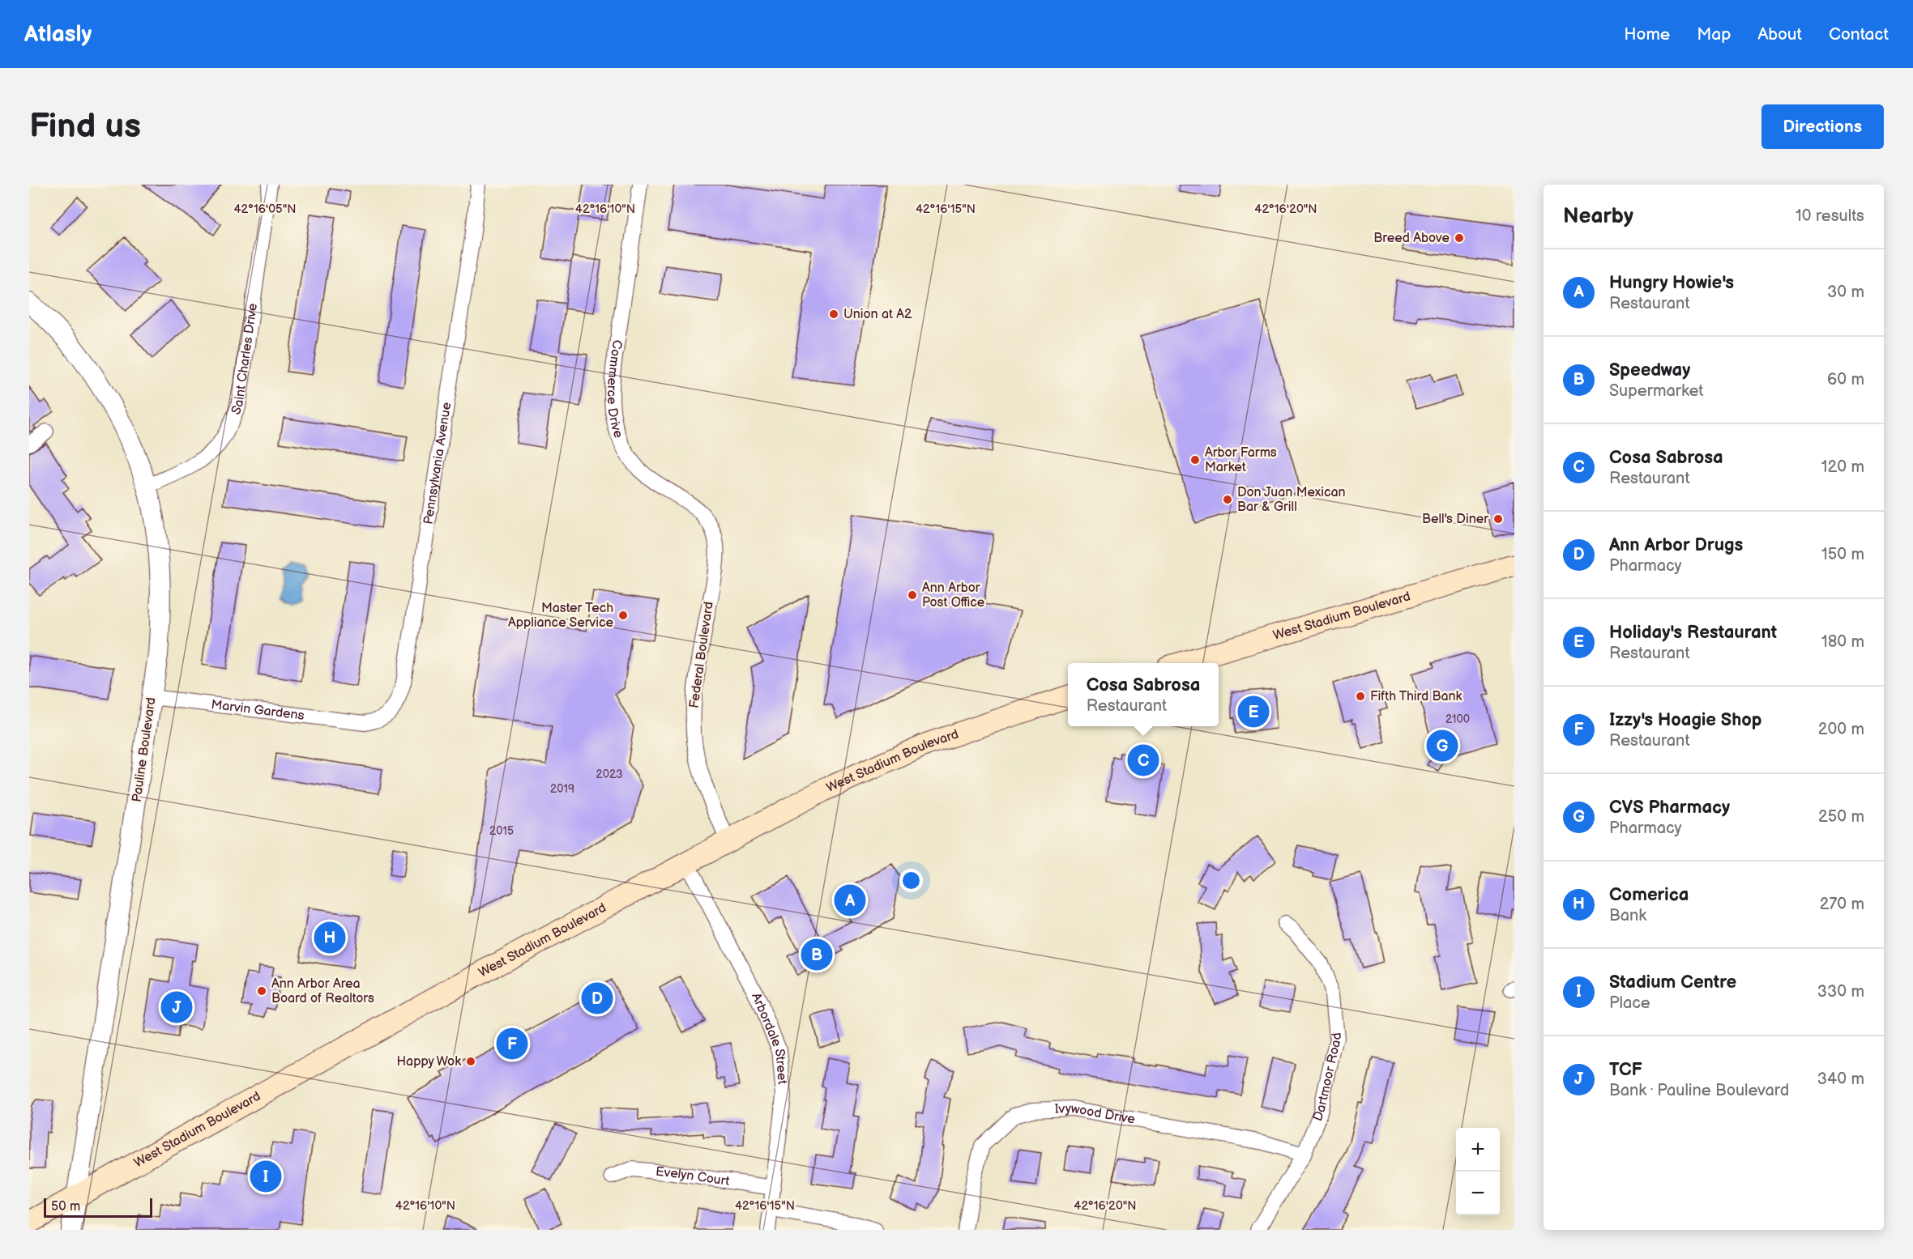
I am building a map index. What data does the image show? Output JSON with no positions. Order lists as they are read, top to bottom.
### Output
{
  "streets": {
    "main road": ["West Stadium Boulevard"],
    "street": [
      "Saint Charles Drive",
      "Commerce Drive",
      "Pennsylvania Avenue",
      "Federal Boulevard",
      "Marvin Gardens",
      "Pauline Boulevard",
      "Arbordale Street",
      "Dartmoor Road",
      "Ivywood Drive",
      "Evelyn Court"
    ]
  },
  "crossings": [
    ["Saint Charles Drive", "Pauline Boulevard"],
    ["Commerce Drive", "Federal Boulevard"],
    ["Pennsylvania Avenue", "Marvin Gardens"],
    ["West Stadium Boulevard", "Federal Boulevard"],
    ["West Stadium Boulevard", "Pauline Boulevard"],
    ["West Stadium Boulevard", "Arbordale Street"],
    ["Marvin Gardens", "Pauline Boulevard"],
    ["Arbordale Street", "Evelyn Court"],
    ["Dartmoor Road", "Ivywood Drive"]
  ],
  "places": [
    "Breed Above",
    "Union at A2",
    "Arbor Farms Market",
    "Don Juan Mexican Bar & Grill",
    "Bell's Diner",
    "Ann Arbor Post Office",
    "Master Tech Appliance Service",
    "Fifth Third Bank",
    "Ann Arbor Area Board of Realtors",
    "Happy Wok"
  ],
  "house_numbers": [
    "2100",
    "2023",
    "2019",
    "2015"
  ],
  "scale_bar": "50 m",
  "page": {
    "header": "Atlasly",
    "nav": [
      "Home",
      "Map",
      "About",
      "Contact"
    ],
    "buttons": "Directions",
    "title": "Find us",
    "heading": ["Nearby", "10 results"],
    "list": [
      {
        "mark": "A",
        "name": "Hungry Howie's",
        "note": "Restaurant",
        "value": "30 m"
      },
      {
        "mark": "B",
        "name": "Speedway",
        "note": "Supermarket",
        "value": "60 m"
      },
      {
        "mark": "C",
        "name": "Cosa Sabrosa",
        "note": "Restaurant",
        "value": "120 m"
      },
      {
        "mark": "D",
        "name": "Ann Arbor Drugs",
        "note": "Pharmacy",
        "value": "150 m"
      },
      {
        "mark": "E",
        "name": "Holiday's Restaurant",
        "note": "Restaurant",
        "value": "180 m"
      },
      {
        "mark": "F",
        "name": "Izzy's Hoagie Shop",
        "note": "Restaurant",
        "value": "200 m"
      },
      {
        "mark": "G",
        "name": "CVS Pharmacy",
        "note": "Pharmacy",
        "value": "250 m"
      },
      {
        "mark": "H",
        "name": "Comerica",
        "note": "Bank",
        "value": "270 m"
      },
      {
        "mark": "I",
        "name": "Stadium Centre",
        "note": "Place",
        "value": "330 m"
      },
      {
        "mark": "J",
        "name": "TCF",
        "note": "Bank · Pauline Boulevard",
        "value": "340 m"
      }
    ],
    "popup": ["Cosa Sabrosa", "Restaurant"],
    "pins": [
      "E",
      "G",
      "C",
      "A",
      "H",
      "B",
      "D",
      "J",
      "F",
      "I"
    ],
    "map_buttons": ["+", "−"],
    "scale": "50 m"
  },
  "coordinates": [
    "42°16'05\"N",
    "42°16'10\"N",
    "42°16'15\"N",
    "42°16'20\"N"
  ]
}
